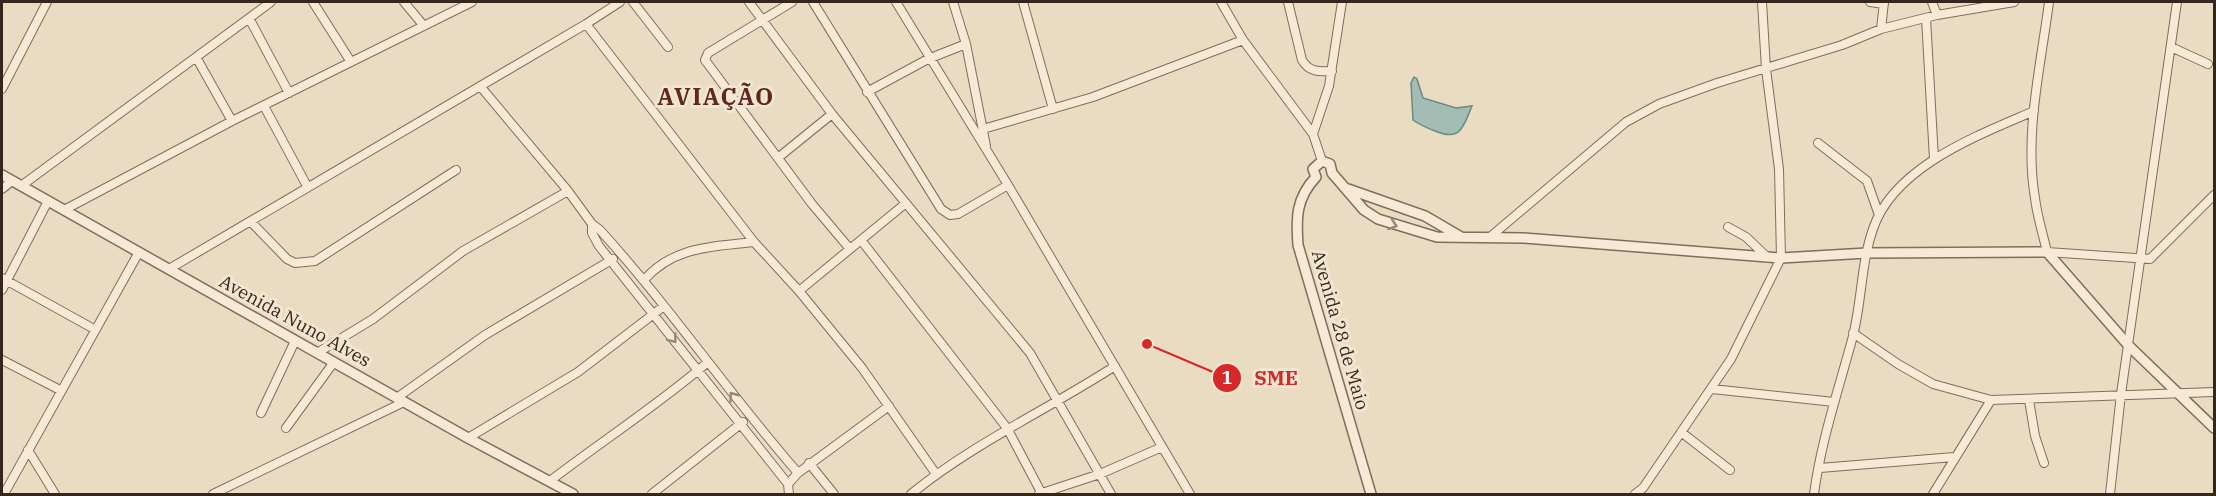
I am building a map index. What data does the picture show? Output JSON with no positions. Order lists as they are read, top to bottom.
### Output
{
  "streets": {
    "street": ["Avenida Nuno Alves", "Avenida 28 de Maio"]
  },
  "districts": ["AVIAÇÃO"],
  "places": ["SME"]
}
